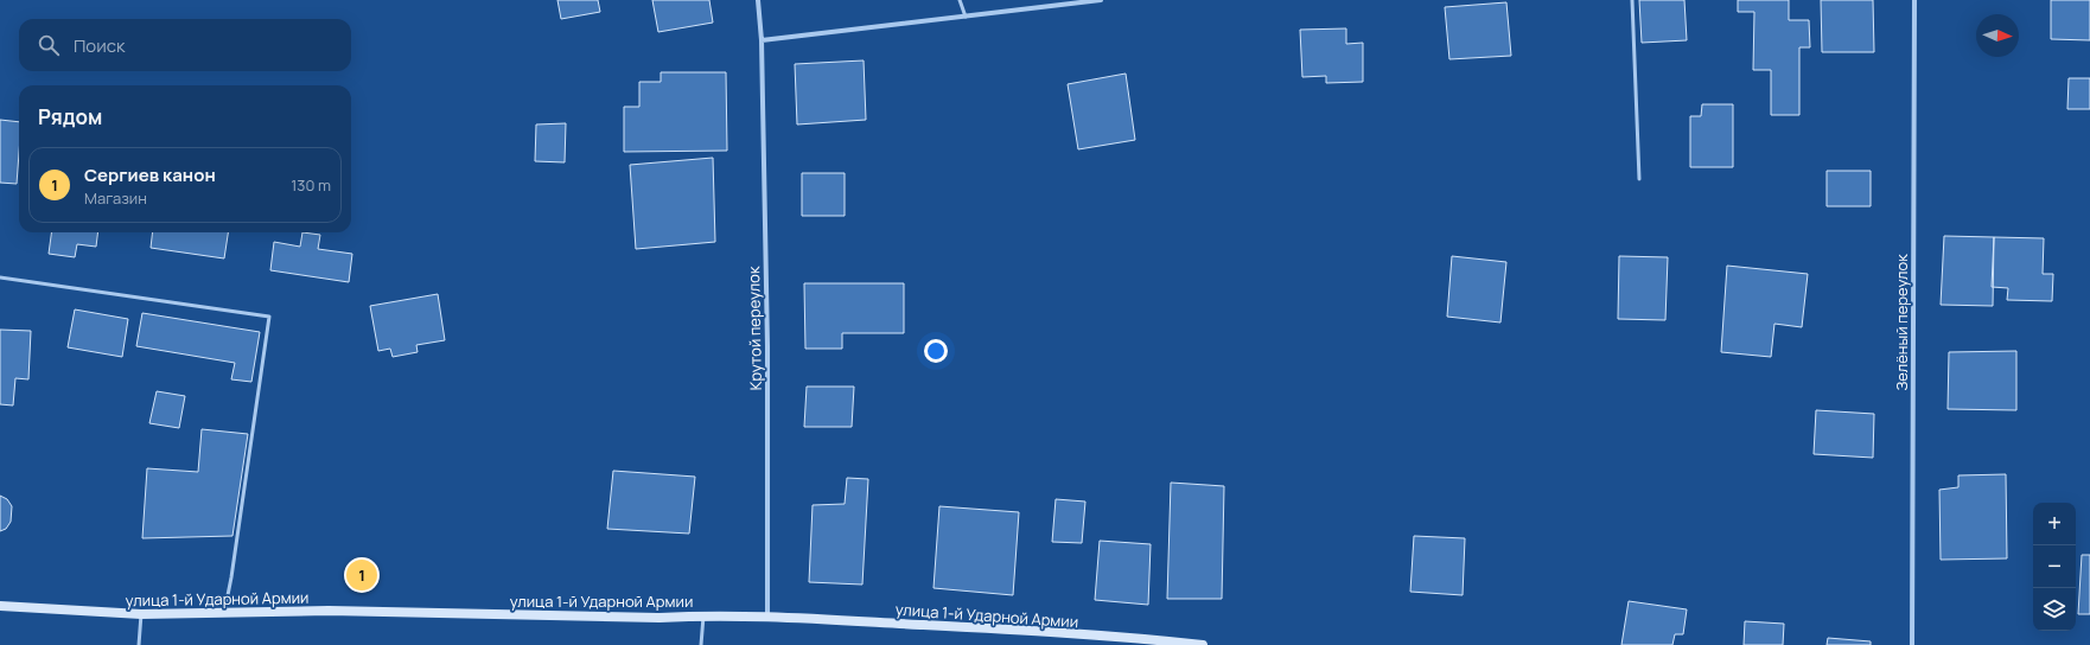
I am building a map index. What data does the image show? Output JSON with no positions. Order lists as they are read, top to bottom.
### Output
{
  "streets": {
    "main road": ["улица 1-й Ударной Армии"],
    "street": ["Зелёный переулок", "Крутой переулок"]
  },
  "crossings": [
    ["Крутой переулок", "улица 1-й Ударной Армии"]
  ],
  "north": "right",
  "page": {
    "search": "Поиск",
    "heading": "Рядом",
    "list": [
      {
        "mark": "1",
        "name": "Сергиев канон",
        "note": "Магазин",
        "value": "130 m"
      }
    ],
    "map_buttons": ["+", "−"],
    "pins": "1"
  }
}
